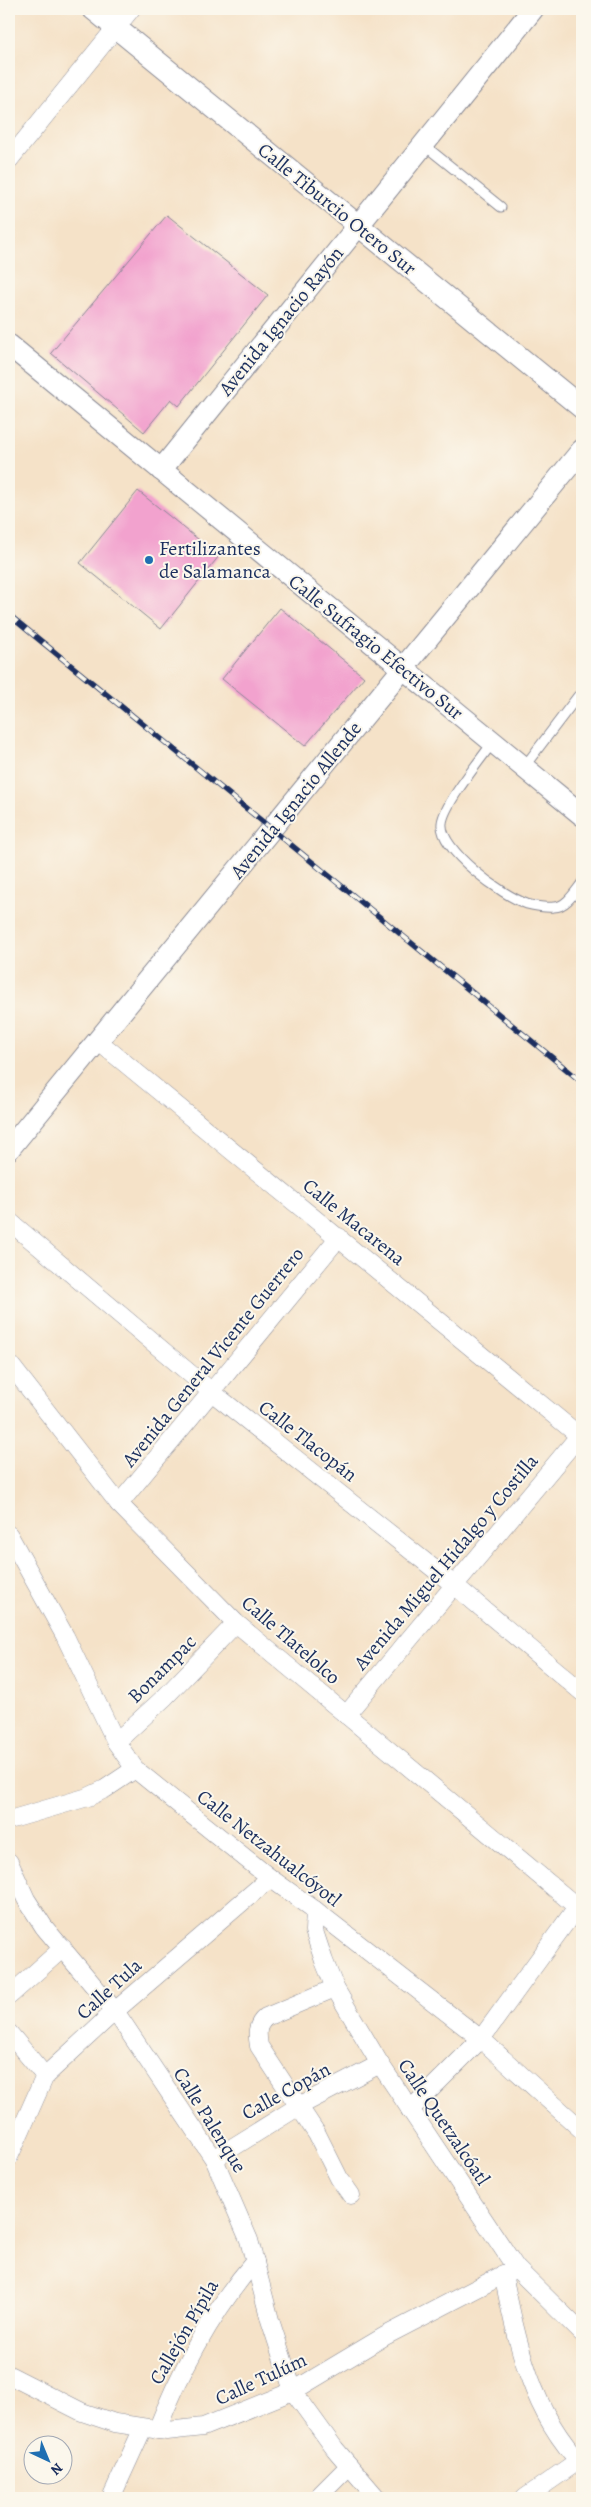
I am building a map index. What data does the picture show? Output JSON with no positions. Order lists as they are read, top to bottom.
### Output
{
  "streets": {
    "street": [
      "Calle Tiburcio Otero Sur",
      "Avenida Ignacio Rayón",
      "Calle Sufragio Efectivo Sur",
      "Avenida Ignacio Allende",
      "Calle Macarena",
      "Avenida General Vicente Guerrero",
      "Calle Tlacopán",
      "Avenida Miguel Hidalgo y Costilla",
      "Calle Tlatelolco",
      "Bonampac",
      "Calle Netzahualcóyotl",
      "Calle Tula",
      "Calle Copán",
      "Calle Palenque",
      "Calle Quetzalcóatl",
      "Callejón Pípila",
      "Calle Tulúm"
    ]
  },
  "crossings": [
    ["Calle Tiburcio Otero Sur", "Avenida Ignacio Rayón"],
    ["Avenida Ignacio Rayón", "Calle Sufragio Efectivo Sur"],
    ["Calle Sufragio Efectivo Sur", "Avenida Ignacio Allende"],
    ["Avenida Ignacio Allende", "Calle Macarena"],
    ["Calle Macarena", "Avenida General Vicente Guerrero"],
    ["Calle Macarena", "Avenida Miguel Hidalgo y Costilla"],
    ["Avenida General Vicente Guerrero", "Calle Tlacopán"],
    ["Avenida General Vicente Guerrero", "Calle Tlatelolco"],
    ["Calle Tlacopán", "Avenida Miguel Hidalgo y Costilla"],
    ["Avenida Miguel Hidalgo y Costilla", "Calle Tlatelolco"],
    ["Calle Tlatelolco", "Bonampac"],
    ["Bonampac", "Calle Netzahualcóyotl"],
    ["Calle Netzahualcóyotl", "Calle Tula"],
    ["Calle Netzahualcóyotl", "Calle Quetzalcóatl"],
    ["Calle Tula", "Calle Palenque"],
    ["Calle Copán", "Calle Palenque"],
    ["Calle Copán", "Calle Quetzalcóatl"],
    ["Calle Palenque", "Callejón Pípila"],
    ["Calle Palenque", "Calle Tulúm"],
    ["Calle Quetzalcóatl", "Calle Tulúm"],
    ["Callejón Pípila", "Calle Tulúm"]
  ],
  "places": ["Fertilizantes de Salamanca"],
  "north": "bottom right"
}
